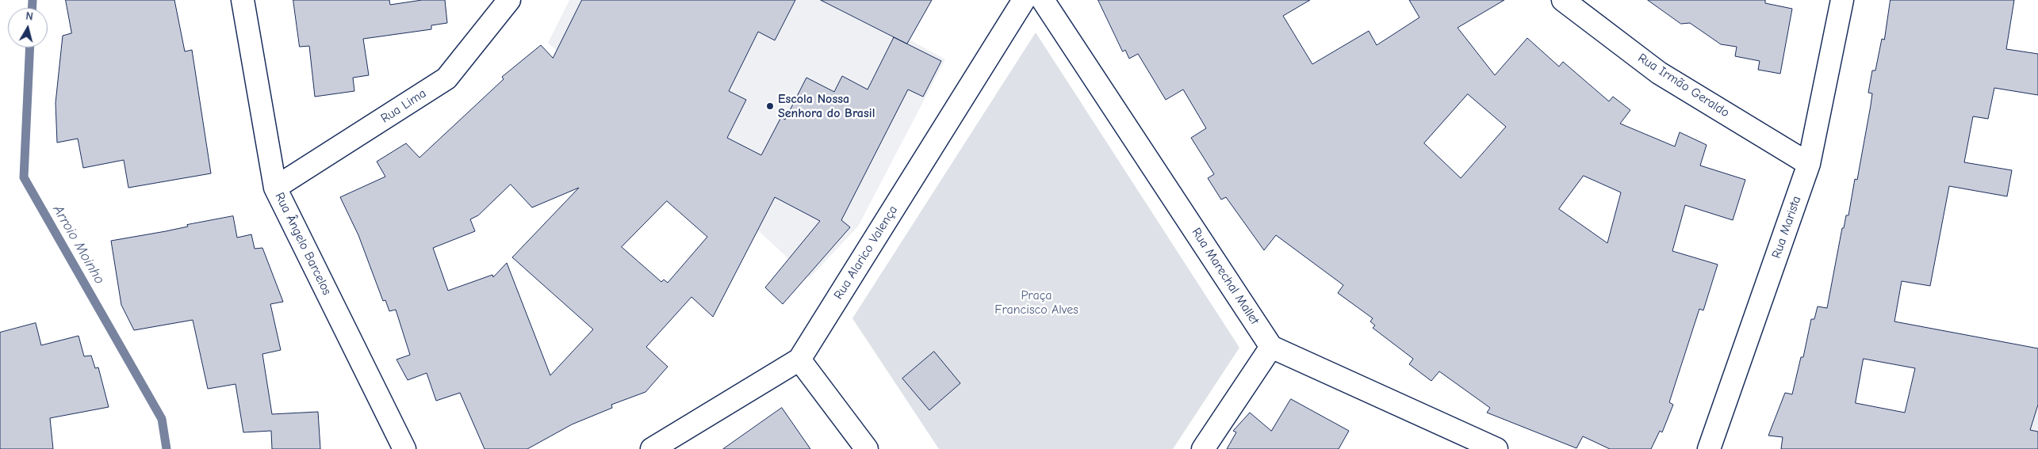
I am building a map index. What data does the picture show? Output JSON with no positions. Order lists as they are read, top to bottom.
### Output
{
  "streets": {
    "street": [
      "Rua Irmão Geraldo",
      "Rua Lima",
      "Rua Marista",
      "Rua Ângelo Barcelos",
      "Rua Alarico Valença",
      "Rua Marechal Mallet"
    ]
  },
  "crossings": [
    ["Rua Irmão Geraldo", "Rua Marista"],
    ["Rua Lima", "Rua Ângelo Barcelos"]
  ],
  "water": ["Arroio Moinho"],
  "parks": ["Praça Francisco Alves"],
  "places": ["Escola Nossa Senhora do Brasil"],
  "north": "top"
}
